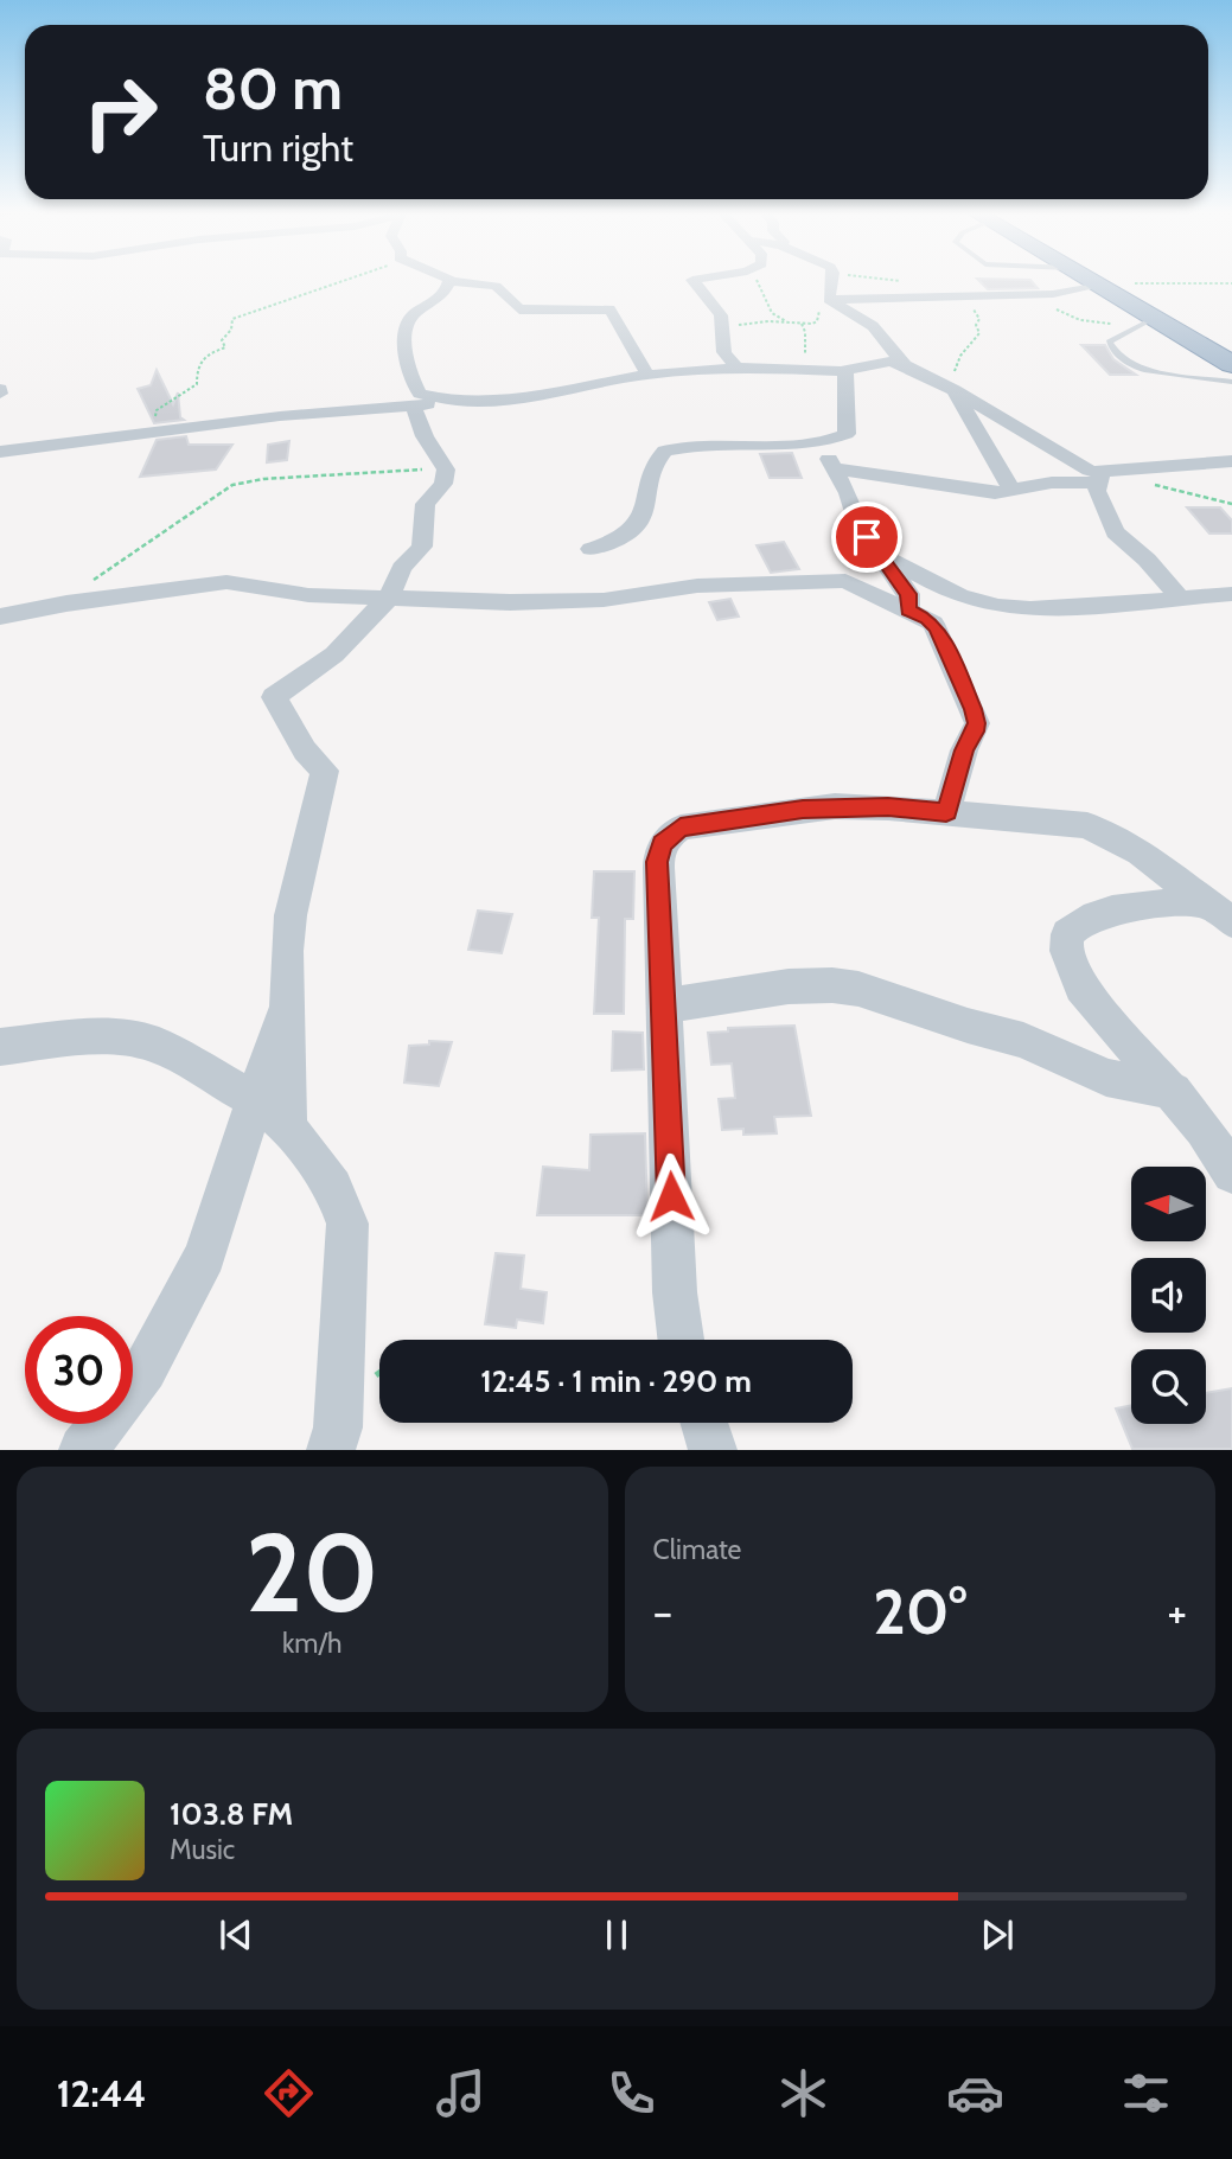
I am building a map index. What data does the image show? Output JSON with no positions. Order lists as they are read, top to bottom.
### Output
{
  "north": "left",
  "page": {
    "turn": ["80 m", "Turn right"],
    "limit": "30",
    "trip": "12:45 · 1 min · 290 m",
    "tile": [
      ["20", "km/h"],
      "Climate"
    ],
    "heat": ["−", "20°", "+"],
    "song": ["103.8 FM", "Music"],
    "tabs": "12:44"
  }
}
